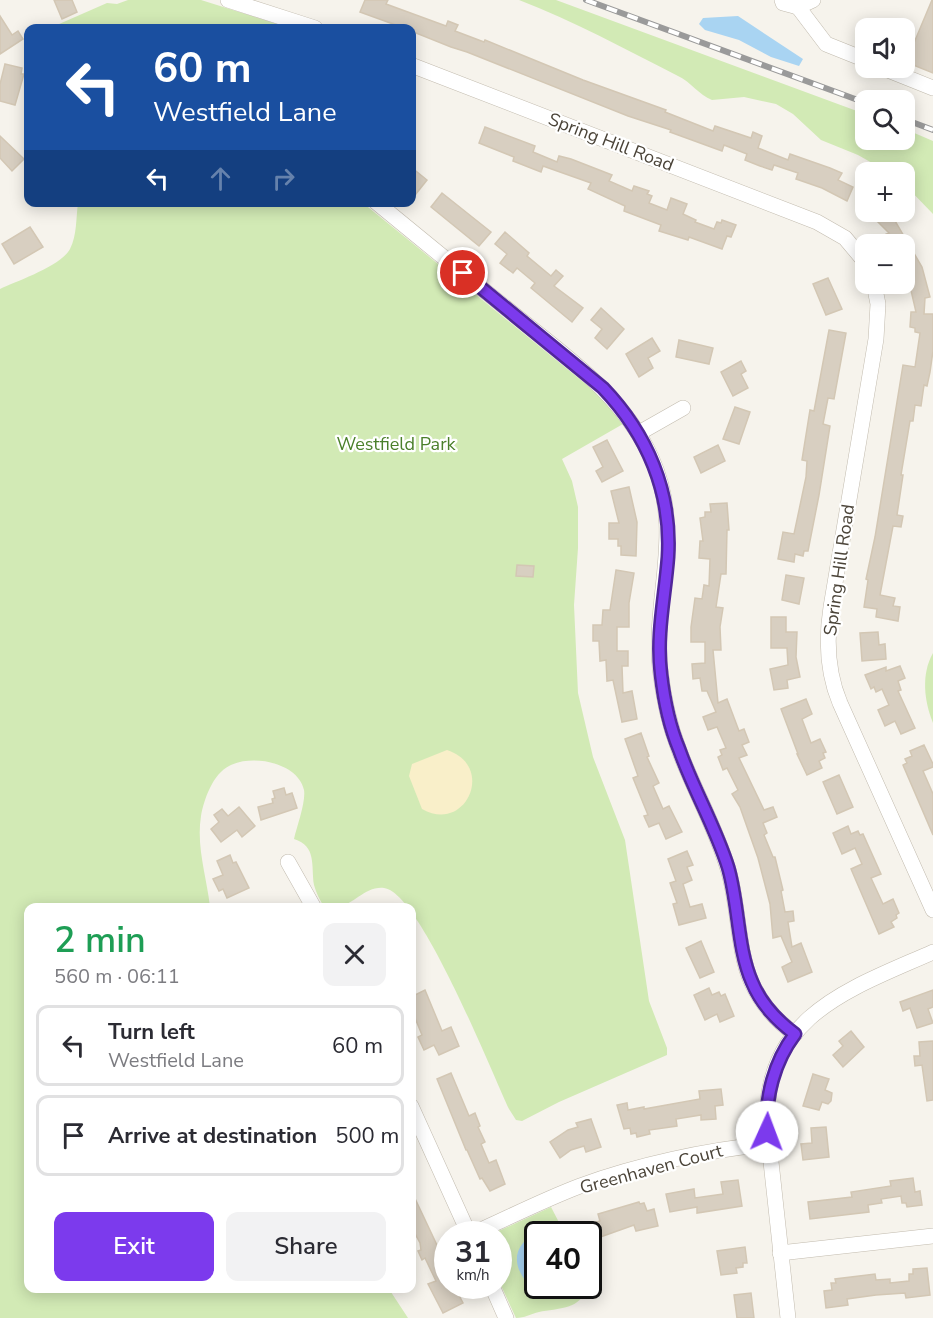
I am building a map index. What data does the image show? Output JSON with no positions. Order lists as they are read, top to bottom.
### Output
{
  "streets": {
    "street": ["Spring Hill Road", "Greenhaven Court"]
  },
  "parks": ["Westfield Park"],
  "page": {
    "map_buttons": ["+", "−"],
    "turn": ["60 m", "Westfield Lane"],
    "heading": ["2 min", "560 m · 06:11"],
    "list": [
      {
        "name": "Turn left",
        "note": "Westfield Lane",
        "value": "60 m"
      },
      {
        "name": "Arrive at destination",
        "value": "500 m"
      }
    ],
    "buttons": ["Exit", "Share"],
    "speed": "31 km/h",
    "limit": "40"
  }
}
